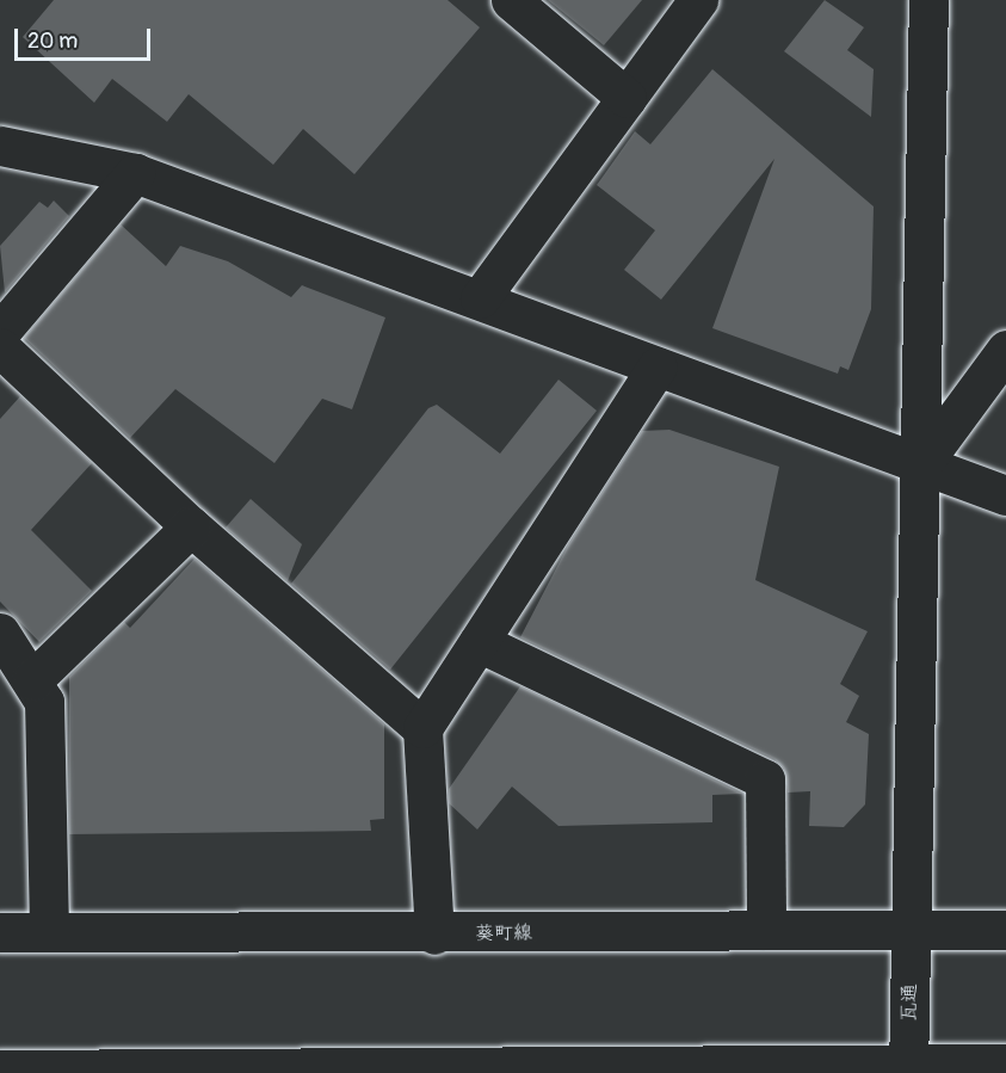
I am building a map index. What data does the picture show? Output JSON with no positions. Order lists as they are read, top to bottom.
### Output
{
  "streets": {
    "street": ["葵町線", "瓦通"]
  },
  "crossings": [
    ["葵町線", "瓦通"]
  ],
  "scale_bar": "20 m"
}
